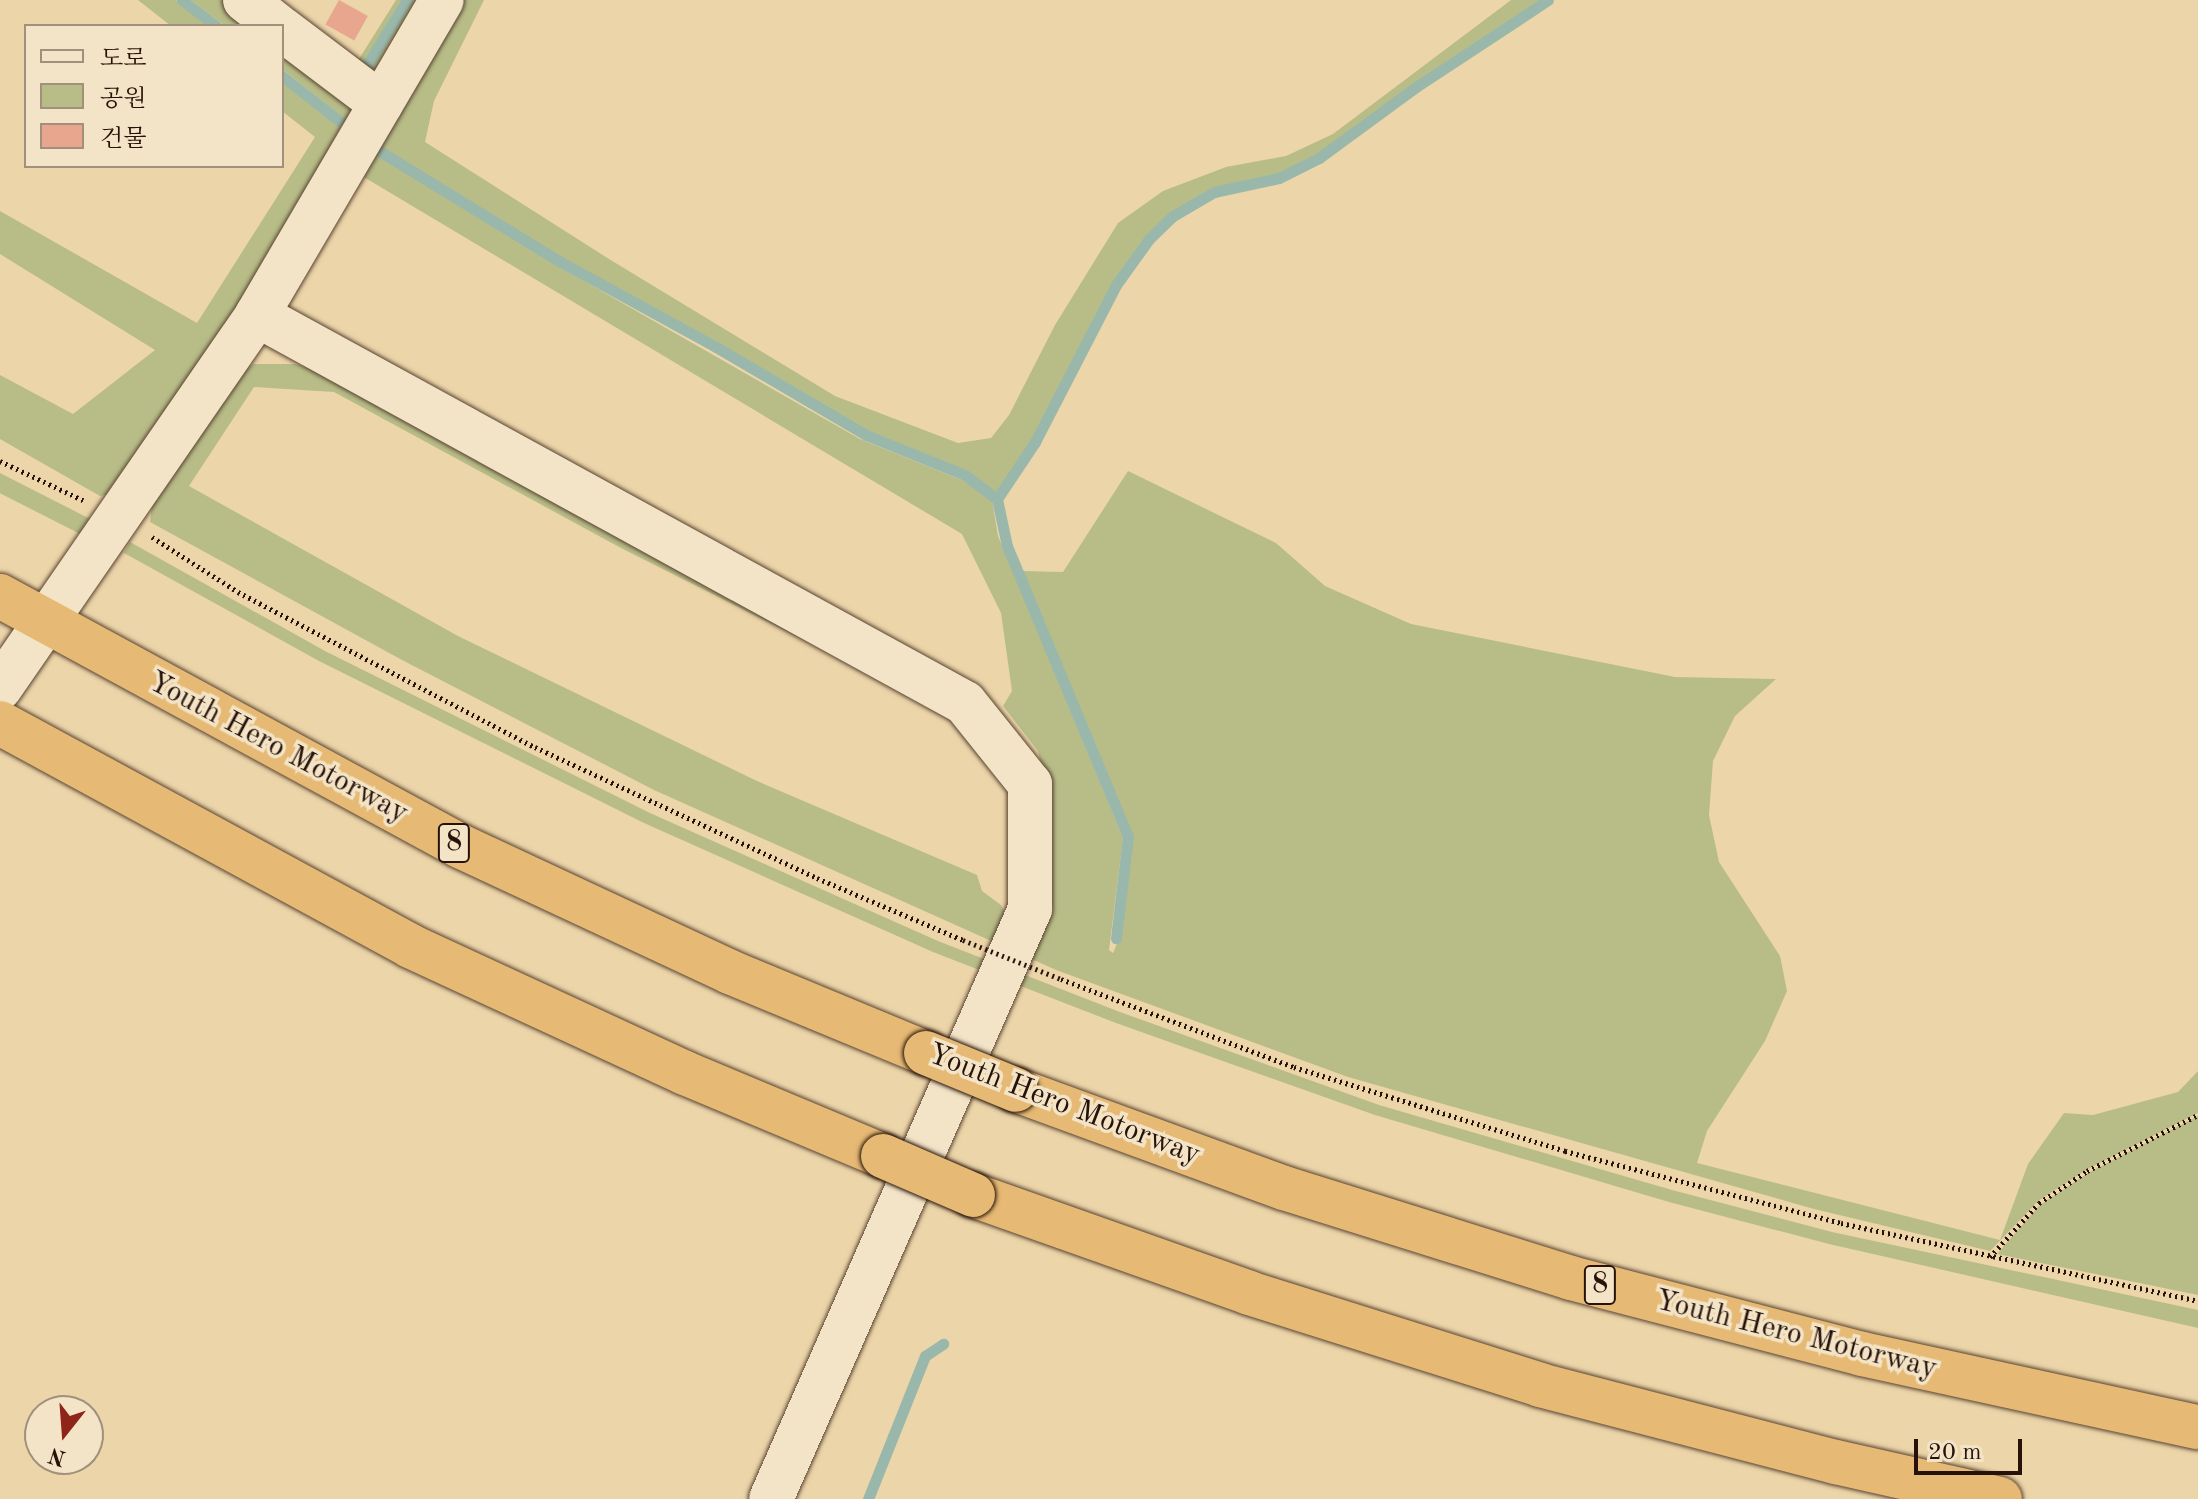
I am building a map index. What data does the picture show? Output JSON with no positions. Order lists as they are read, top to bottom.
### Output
{
  "streets": {
    "highway": ["Youth Hero Motorway", "8"]
  },
  "legend": ["도로", "공원", "건물"],
  "scale_bar": "20 m",
  "north": "bottom"
}
